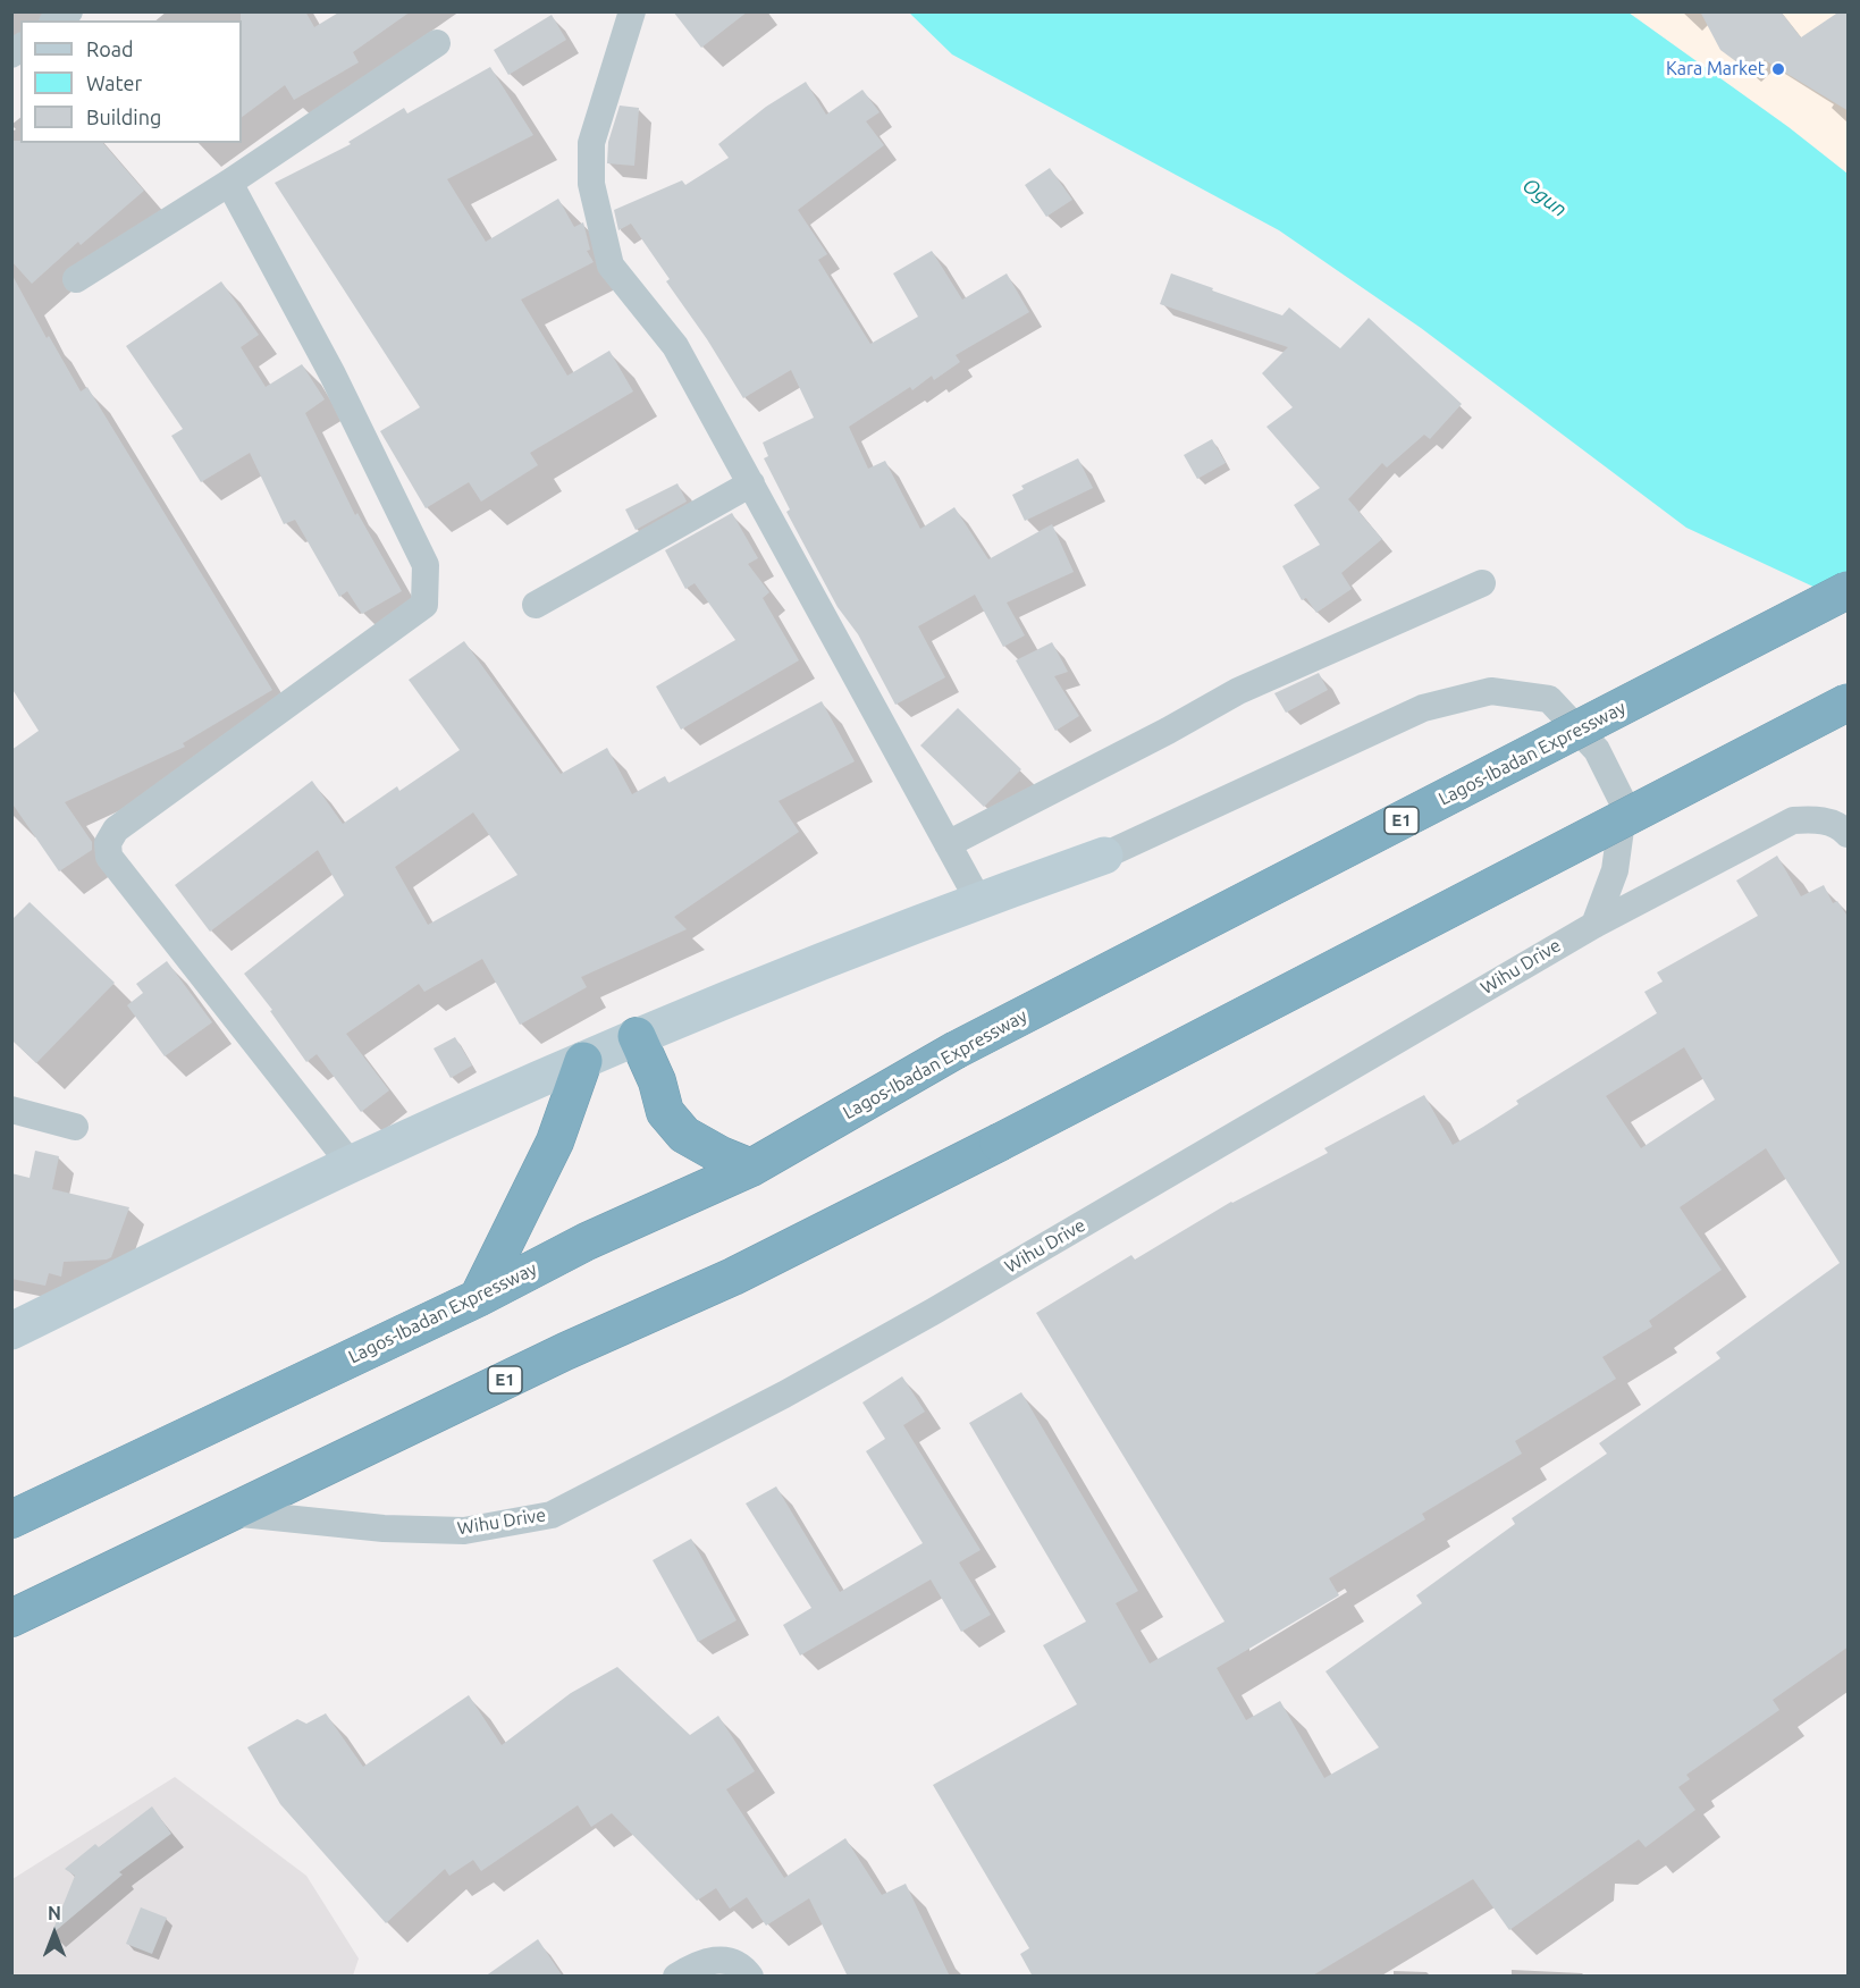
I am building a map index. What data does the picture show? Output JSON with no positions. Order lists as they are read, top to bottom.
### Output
{
  "streets": {
    "highway": ["Lagos-Ibadan Expressway", "E1"],
    "street": ["Wihu Drive"]
  },
  "crossings": [
    ["E1", "Wihu Drive"]
  ],
  "water": ["Ogun"],
  "places": ["Kara Market"],
  "legend": ["Road", "Water", "Building"],
  "north": "top"
}
